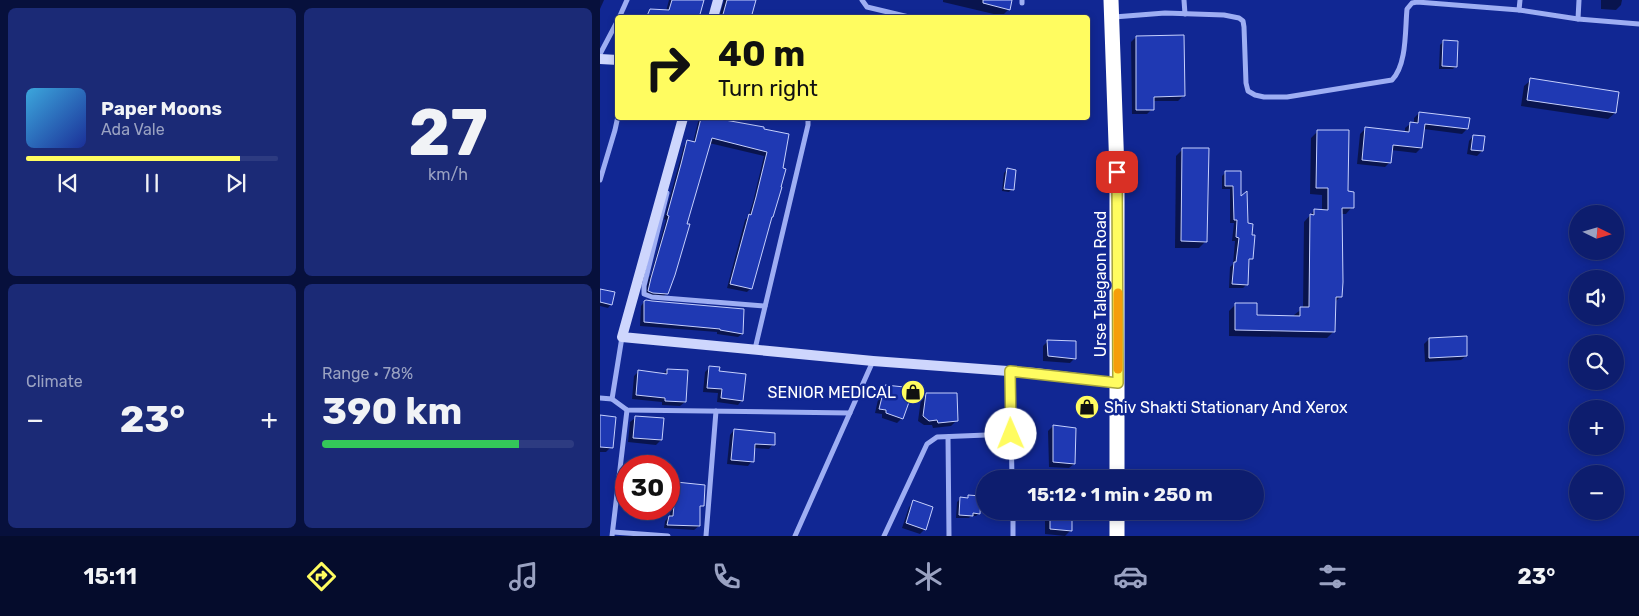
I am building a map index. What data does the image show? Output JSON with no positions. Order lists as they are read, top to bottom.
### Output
{
  "streets": {
    "highway": ["Urse Talegaon Road"]
  },
  "places": {
    "shop": ["SENIOR MEDICAL", "Shiv Shakti Stationary And Xerox"]
  },
  "north": "right",
  "page": {
    "tile": [
      ["27", "km/h"],
      "Climate",
      ["Range · 78%", "390 km"]
    ],
    "turn": ["40 m", "Turn right"],
    "song": ["Paper Moons", "Ada Vale"],
    "map_buttons": ["+", "−"],
    "heat": ["−", "23°", "+"],
    "limit": "30",
    "trip": "15:12 · 1 min · 250 m",
    "tabs": ["15:11", "23°"]
  }
}
